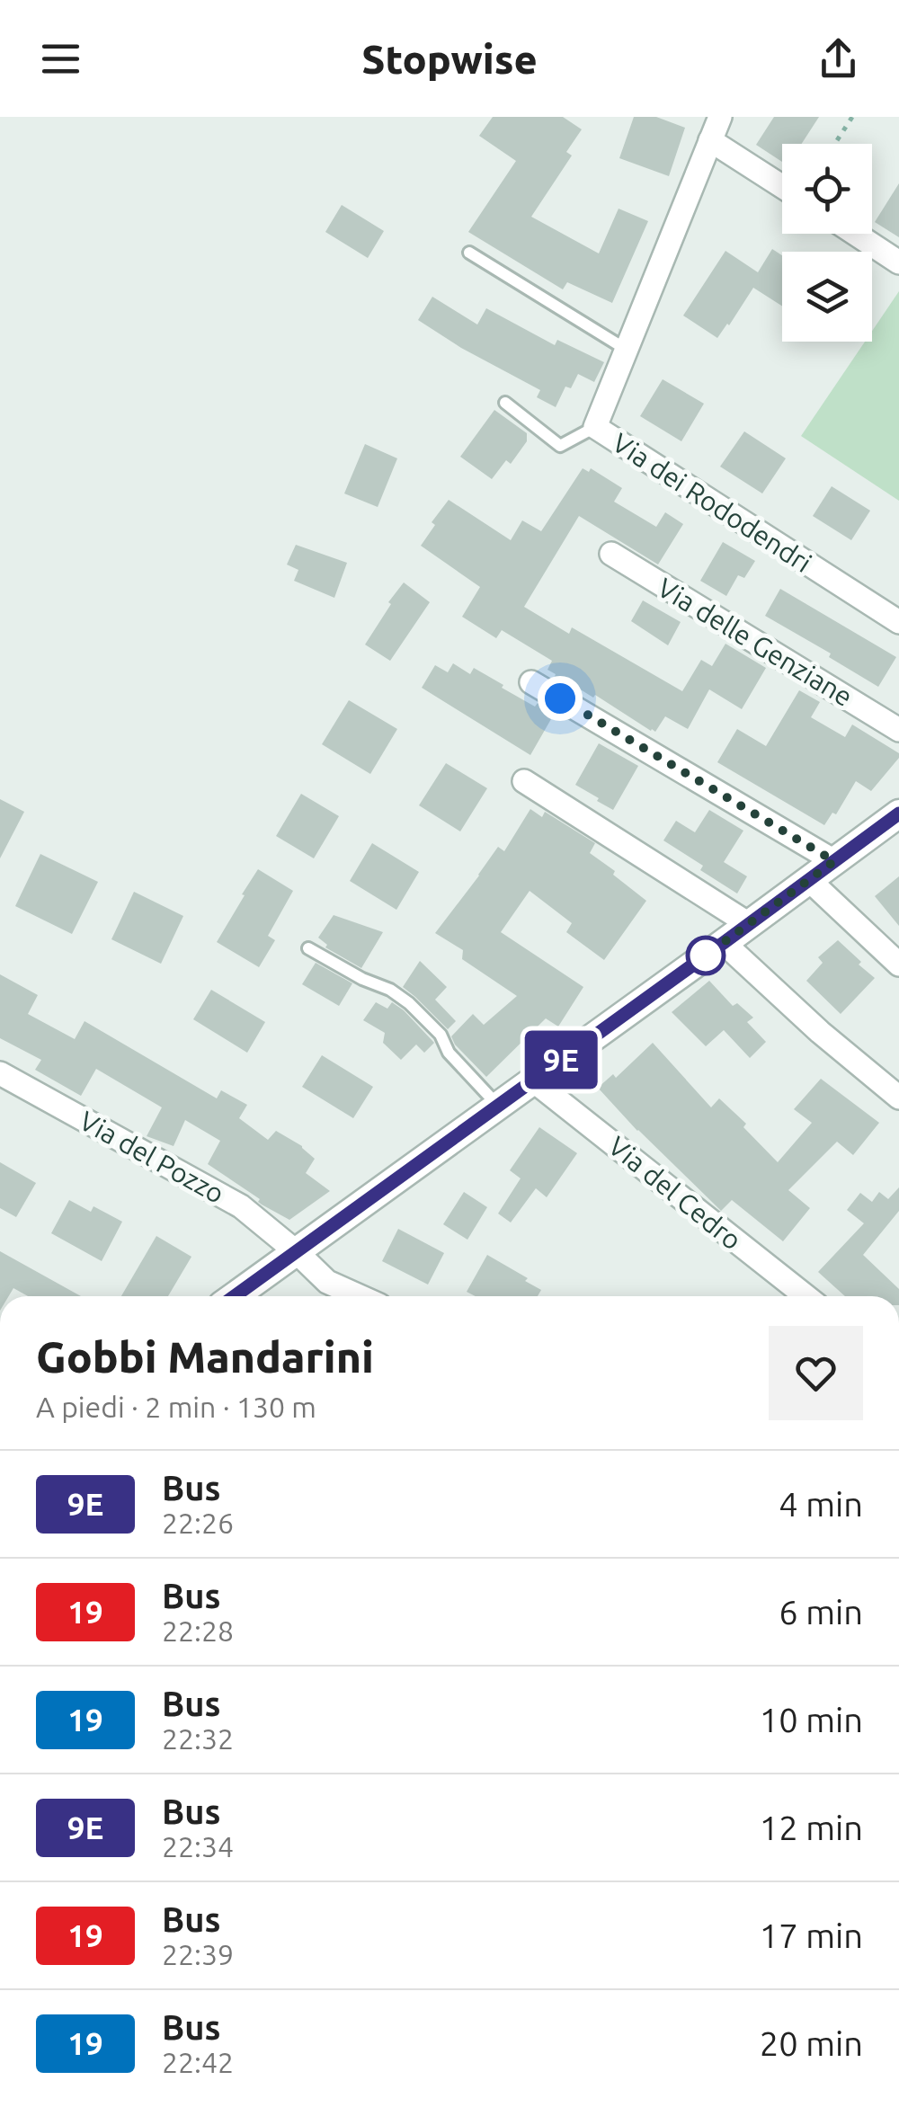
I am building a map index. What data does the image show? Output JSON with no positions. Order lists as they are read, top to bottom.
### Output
{
  "streets": {
    "street": [
      "Via dei Rododendri",
      "Via delle Genziane",
      "Via del Pozzo",
      "Via del Cedro"
    ]
  },
  "lines": ["bus line 9E"],
  "page": {
    "header": "Stopwise",
    "on_map": "9E",
    "heading": ["Gobbi Mandarini", "A piedi · 2 min · 130 m"],
    "list": [
      {
        "mark": "9E",
        "name": "Bus",
        "note": "22:26",
        "value": "4 min"
      },
      {
        "mark": "19",
        "name": "Bus",
        "note": "22:28",
        "value": "6 min"
      },
      {
        "mark": "19",
        "name": "Bus",
        "note": "22:32",
        "value": "10 min"
      },
      {
        "mark": "9E",
        "name": "Bus",
        "note": "22:34",
        "value": "12 min"
      },
      {
        "mark": "19",
        "name": "Bus",
        "note": "22:39",
        "value": "17 min"
      },
      {
        "mark": "19",
        "name": "Bus",
        "note": "22:42",
        "value": "20 min"
      }
    ]
  }
}
